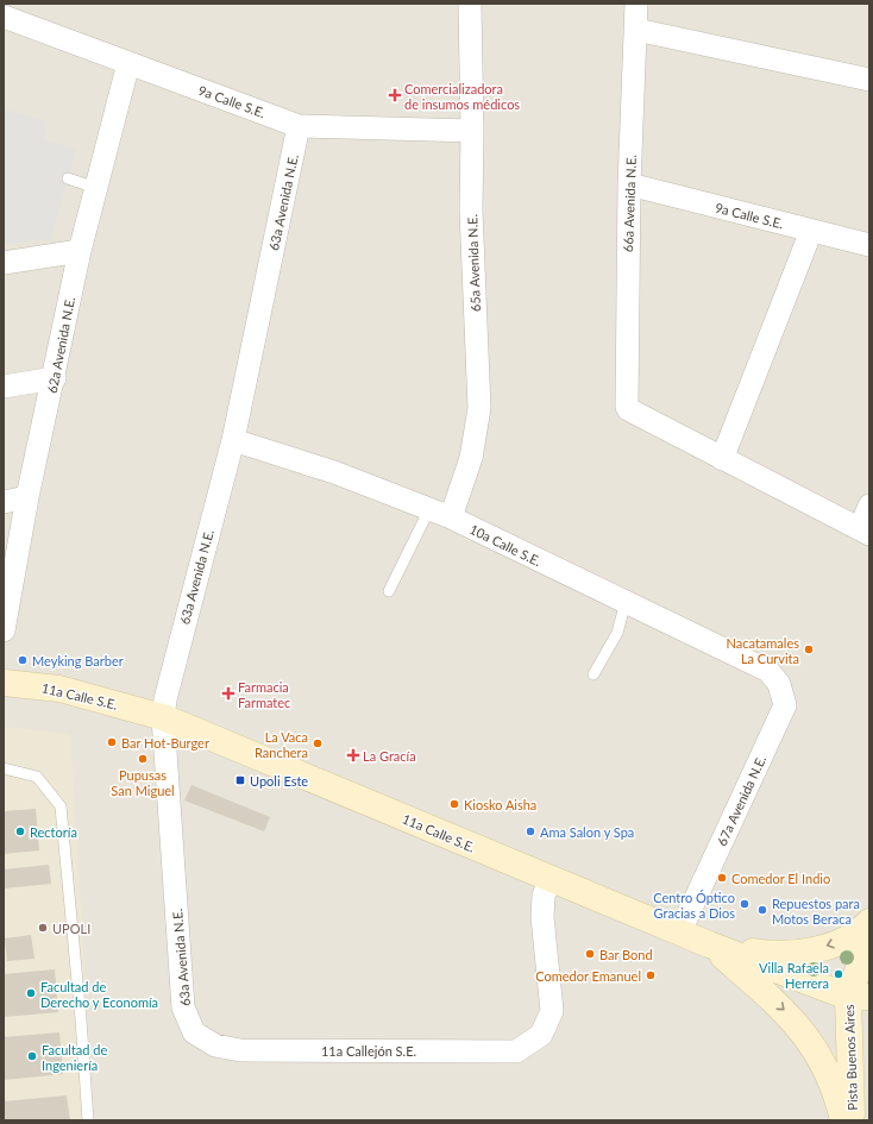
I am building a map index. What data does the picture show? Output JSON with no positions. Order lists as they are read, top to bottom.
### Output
{
  "streets": {
    "street": [
      "9a Calle S.E.",
      "63a Avenida N.E.",
      "66a Avenida N.E.",
      "65a Avenida N.E.",
      "62a Avenida N.E.",
      "10a Calle S.E.",
      "11a Calle S.E.",
      "67a Avenida N.E.",
      "11a Callejón S.E.",
      "Pista Buenos Aires"
    ]
  },
  "crossings": [
    ["9a Calle S.E.", "63a Avenida N.E."],
    ["9a Calle S.E.", "66a Avenida N.E."],
    ["9a Calle S.E.", "65a Avenida N.E."],
    ["9a Calle S.E.", "62a Avenida N.E."],
    ["63a Avenida N.E.", "10a Calle S.E."],
    ["63a Avenida N.E.", "11a Calle S.E."],
    ["63a Avenida N.E.", "11a Callejón S.E."],
    ["65a Avenida N.E.", "10a Calle S.E."],
    ["10a Calle S.E.", "67a Avenida N.E."],
    ["11a Calle S.E.", "67a Avenida N.E."],
    ["11a Calle S.E.", "11a Callejón S.E."],
    ["11a Calle S.E.", "Pista Buenos Aires"]
  ],
  "places": {
    "health": ["Comercializadora de insumos médicos", "Farmacia Farmatec", "La Gracía"],
    "other": [
      "Nacatamales La Curvita",
      "Meyking Barber",
      "Bar Hot-Burger",
      "La Vaca Ranchera",
      "Pupusas San Miguel",
      "Kiosko Aisha",
      "Rectoría",
      "Ama Salon y Spa",
      "Comedor El Indio",
      "Centro Óptico Gracias a Dios",
      "Repuestos para Motos Beraca",
      "UPOLI",
      "Bar Bond",
      "Villa Rafaela Herrera",
      "Comedor Emanuel",
      "Facultad de Derecho y Economía",
      "Facultad de Ingeniería"
    ],
    "transit": ["Upoli Este"]
  }
}
